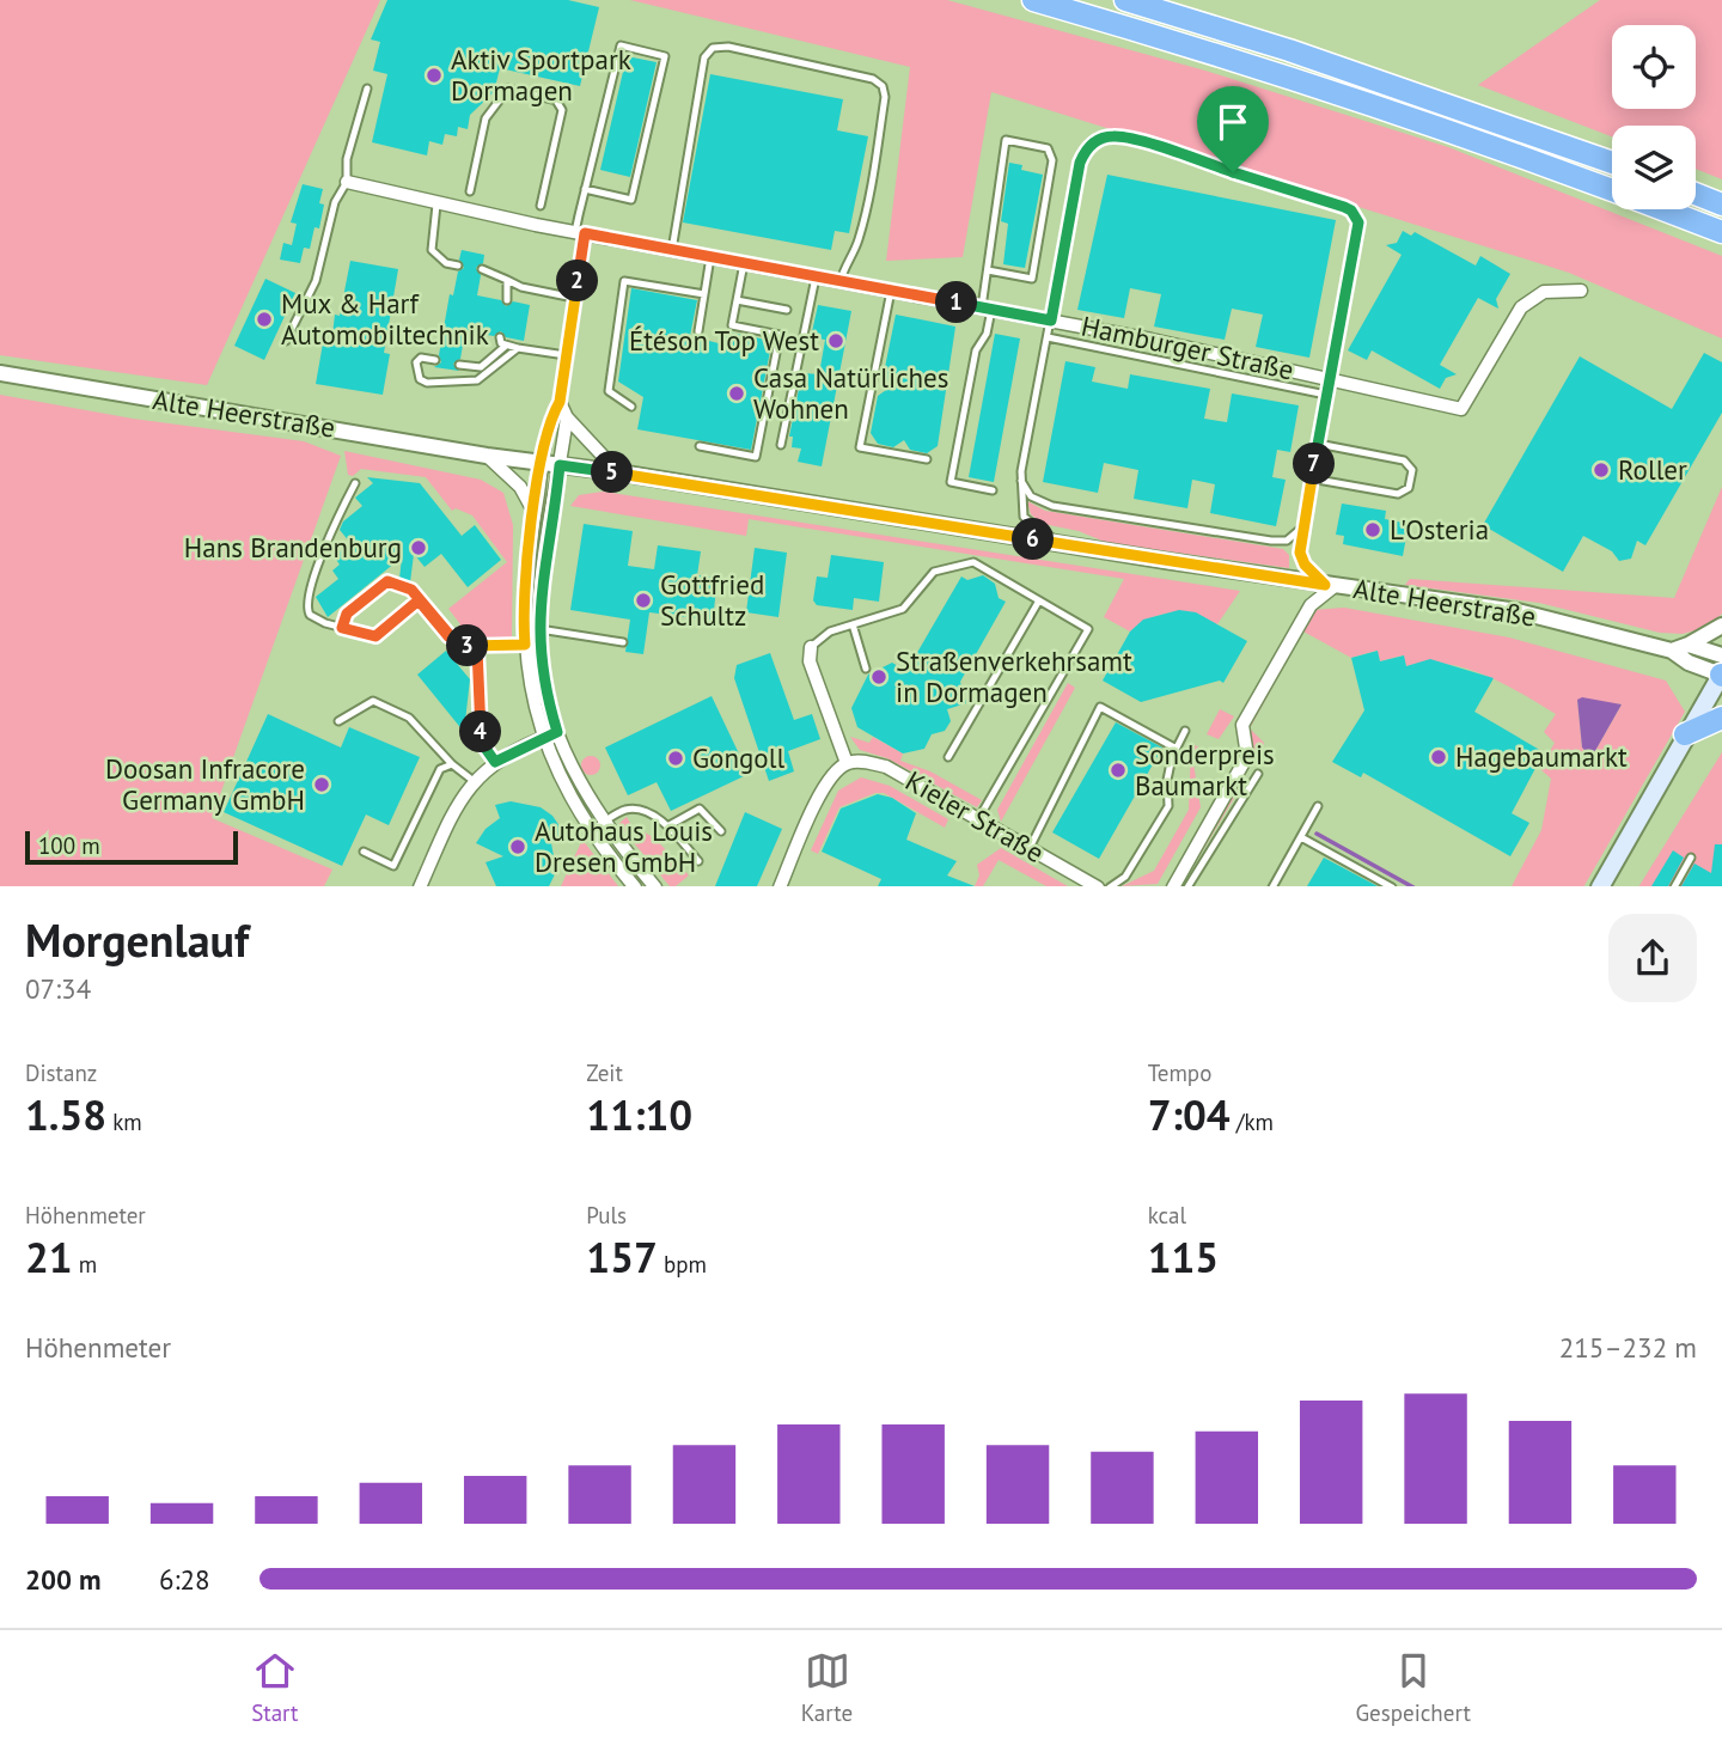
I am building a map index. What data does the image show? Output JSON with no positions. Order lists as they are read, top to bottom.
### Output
{
  "streets": {
    "street": ["Hamburger Straße", "Alte Heerstraße", "Kieler Straße"]
  },
  "places": [
    "Aktiv Sportpark Dormagen",
    "Mux & Harf Automobiltechnik",
    "Étéson Top West",
    "Casa Natürliches Wohnen",
    "Roller",
    "L'Osteria",
    "Hans Brandenburg",
    "Gottfried Schultz",
    "Straßenverkehrsamt in Dormagen",
    "Hagebaumarkt",
    "Gongoll",
    "Sonderpreis Baumarkt",
    "Doosan Infracore Germany GmbH",
    "Autohaus Louis Dresen GmbH"
  ],
  "scale_bar": "100 m",
  "page": {
    "pins": [
      "2",
      "1",
      "7",
      "5",
      "6",
      "3",
      "4"
    ],
    "scale": "100 m",
    "heading": ["Morgenlauf", "07:34"],
    "stats": [
      ["Distanz", "1.58 km"],
      ["Zeit", "11:10"],
      ["Tempo", "7:04 /km"],
      ["Höhenmeter", "21 m"],
      ["Puls", "157 bpm"],
      ["kcal", "115"]
    ],
    "chart": ["Höhenmeter", "215–232 m"],
    "list": [
      {
        "name": "200 m",
        "note": "6:28"
      }
    ],
    "tabs": ["Start", "Karte", "Gespeichert"]
  }
}
